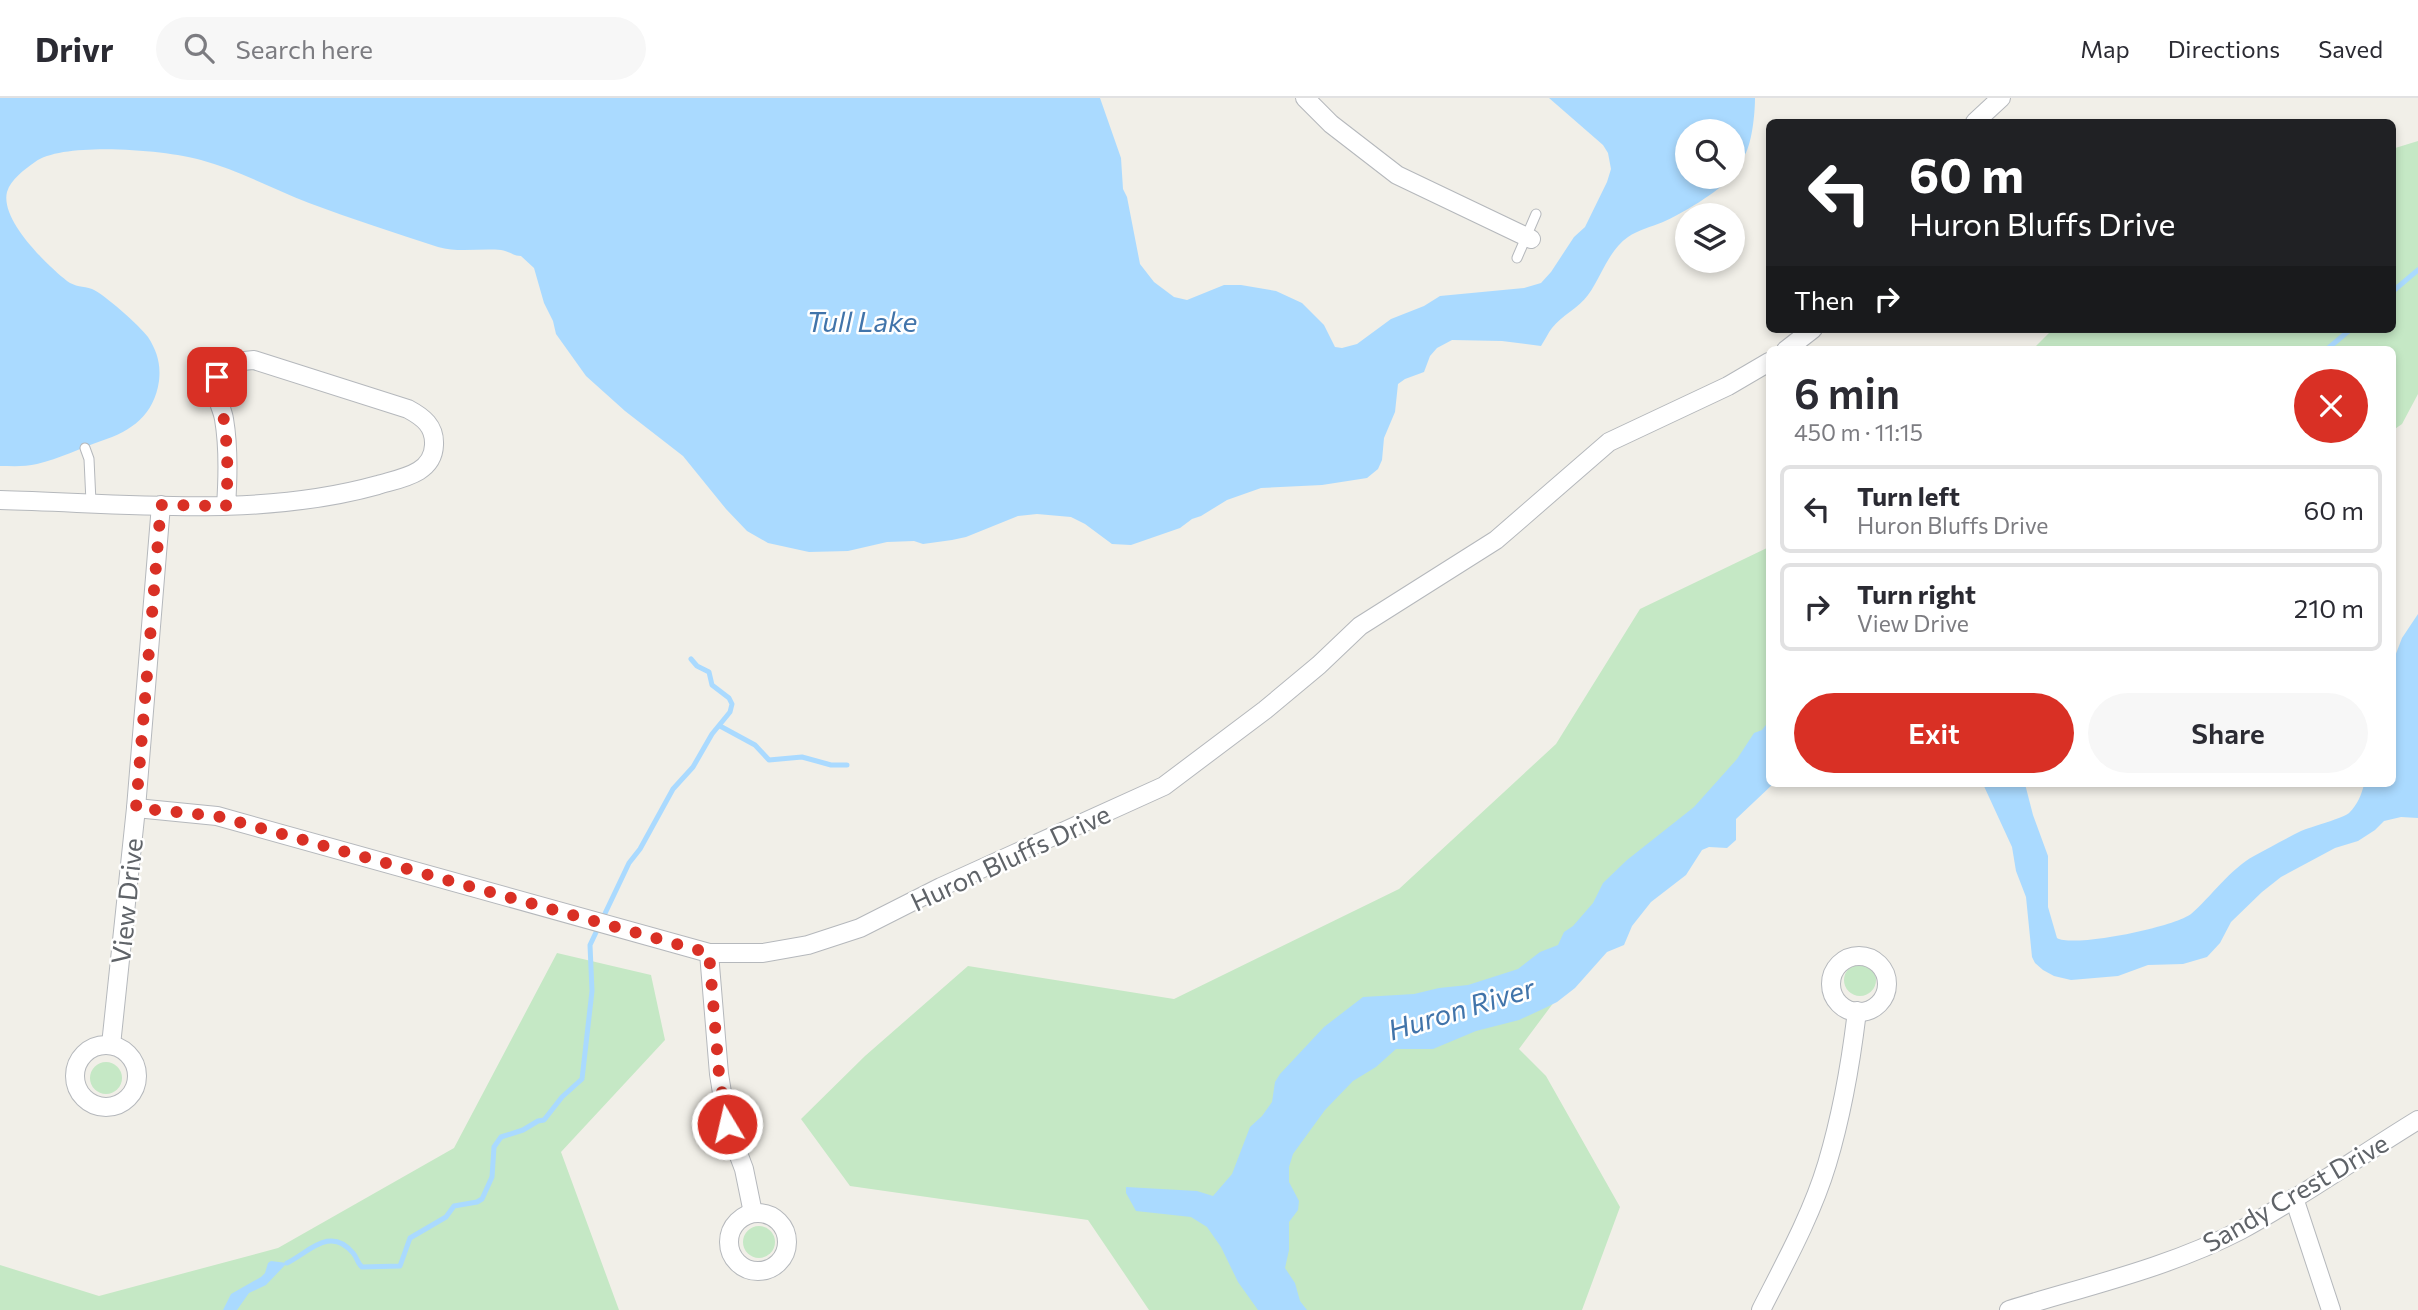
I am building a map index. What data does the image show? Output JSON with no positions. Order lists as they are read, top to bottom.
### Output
{
  "streets": {
    "street": ["Huron Bluffs Drive", "View Drive", "Sandy Crest Drive"]
  },
  "crossings": [
    ["Huron Bluffs Drive", "View Drive"]
  ],
  "water": ["Tull Lake", "Huron River"],
  "page": {
    "header": "Drivr",
    "search": "Search here",
    "nav": ["Map", "Directions", "Saved"],
    "turn": ["60 m", "Huron Bluffs Drive"],
    "then": "Then",
    "heading": ["6 min", "450 m · 11:15"],
    "list": [
      {
        "name": "Turn left",
        "note": "Huron Bluffs Drive",
        "value": "60 m"
      },
      {
        "name": "Turn right",
        "note": "View Drive",
        "value": "210 m"
      }
    ],
    "buttons": ["Exit", "Share"]
  }
}
